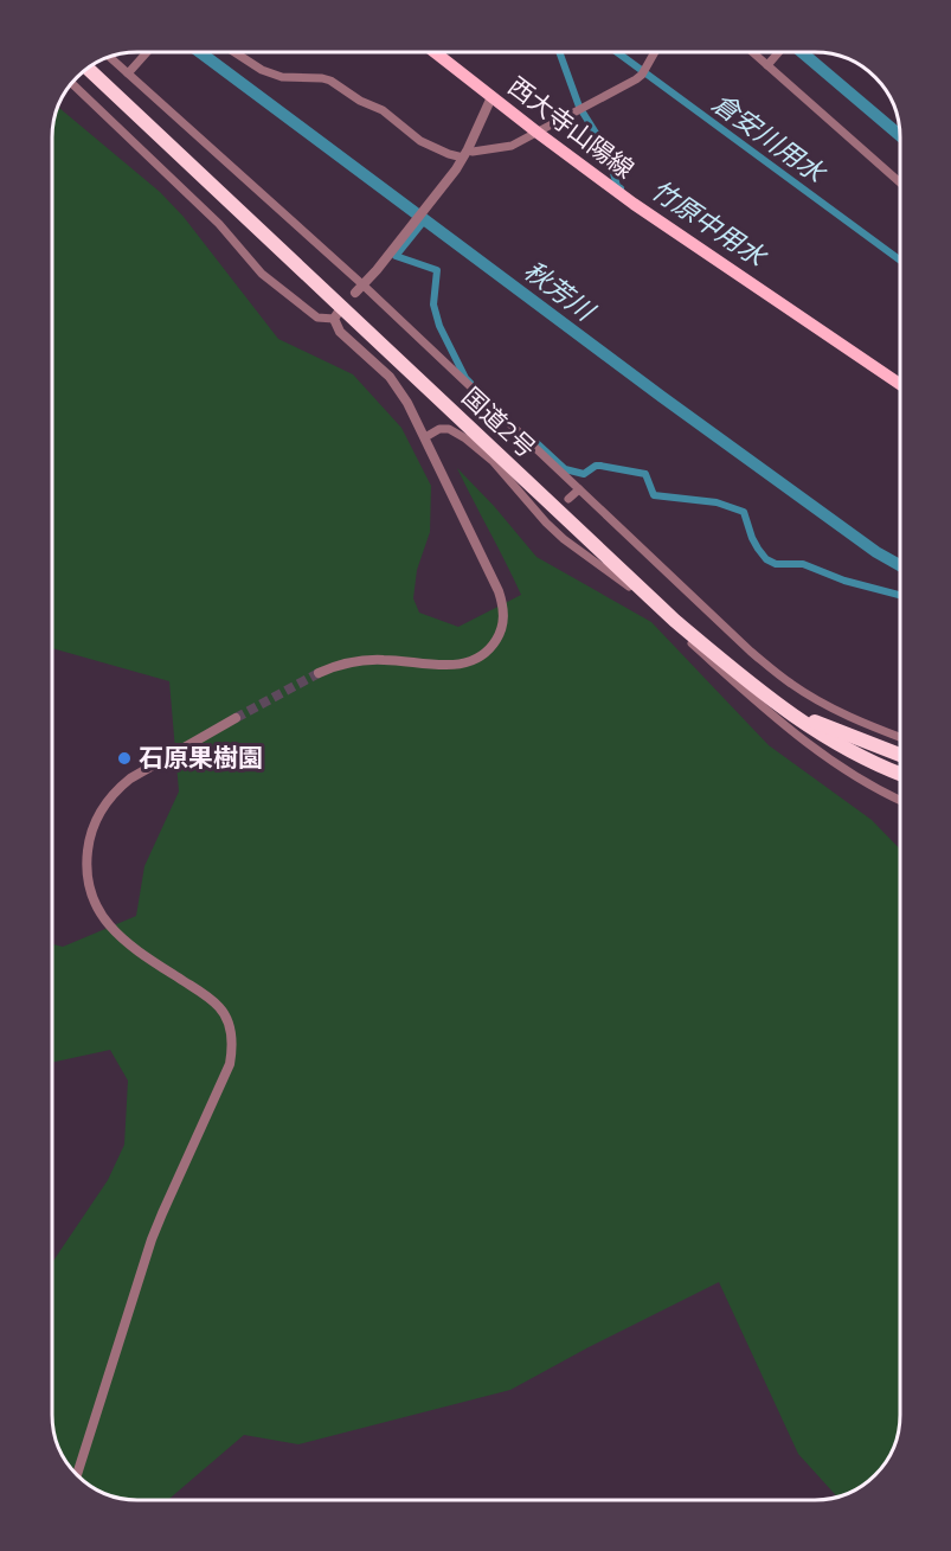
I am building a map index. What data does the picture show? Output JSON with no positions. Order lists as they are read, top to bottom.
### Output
{
  "streets": {
    "highway": ["国道2号"],
    "main road": ["西大寺山陽線"]
  },
  "water": ["倉安川用水", "竹原中用水", "秋芳川"],
  "places": ["石原果樹園"]
}
